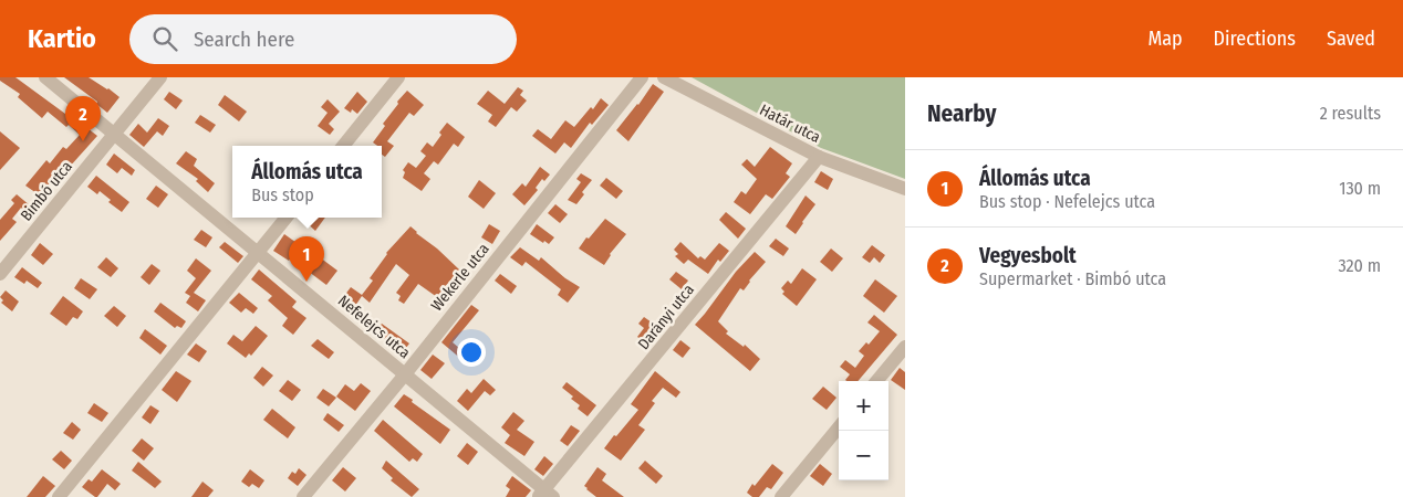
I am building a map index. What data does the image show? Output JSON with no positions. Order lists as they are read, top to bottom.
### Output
{
  "streets": {
    "street": [
      "Határ utca",
      "Bimbó utca",
      "Wekerle utca",
      "Darányi utca",
      "Nefelejcs utca"
    ]
  },
  "crossings": [
    ["Határ utca", "Darányi utca"],
    ["Bimbó utca", "Nefelejcs utca"],
    ["Wekerle utca", "Nefelejcs utca"],
    ["Darányi utca", "Nefelejcs utca"]
  ],
  "page": {
    "header": "Kartio",
    "search": "Search here",
    "nav": ["Map", "Directions", "Saved"],
    "heading": ["Nearby", "2 results"],
    "pins": ["2", "1"],
    "popup": ["Állomás utca", "Bus stop"],
    "list": [
      {
        "mark": "1",
        "name": "Állomás utca",
        "note": "Bus stop · Nefelejcs utca",
        "value": "130 m"
      },
      {
        "mark": "2",
        "name": "Vegyesbolt",
        "note": "Supermarket · Bimbó utca",
        "value": "320 m"
      }
    ],
    "map_buttons": ["+", "−"]
  }
}
